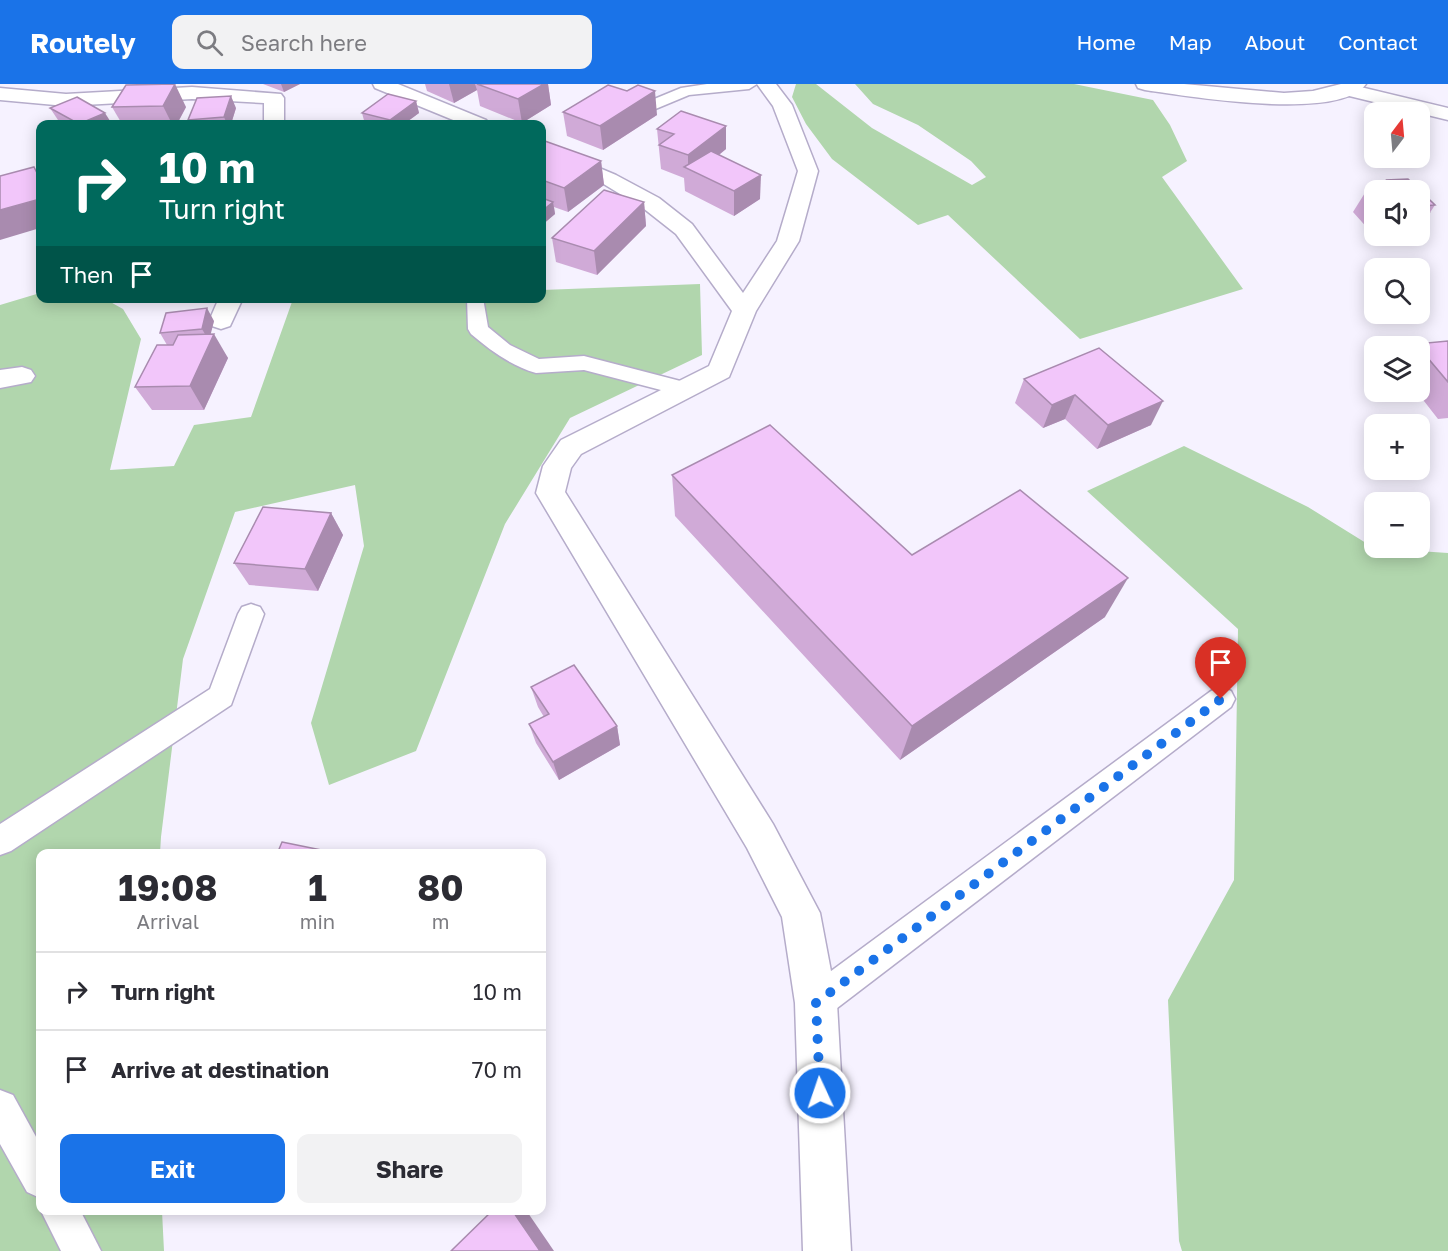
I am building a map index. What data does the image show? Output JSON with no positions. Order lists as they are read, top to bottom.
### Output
{
  "north": "top",
  "page": {
    "header": "Routely",
    "search": "Search here",
    "nav": [
      "Home",
      "Map",
      "About",
      "Contact"
    ],
    "map_buttons": ["+", "−"],
    "turn": ["10 m", "Turn right"],
    "then": "Then",
    "eta": [
      "19:08",
      "Arrival",
      "1",
      "min",
      "80",
      "m"
    ],
    "list": [
      {
        "name": "Turn right",
        "value": "10 m"
      },
      {
        "name": "Arrive at destination",
        "value": "70 m"
      }
    ],
    "buttons": ["Exit", "Share"]
  }
}
